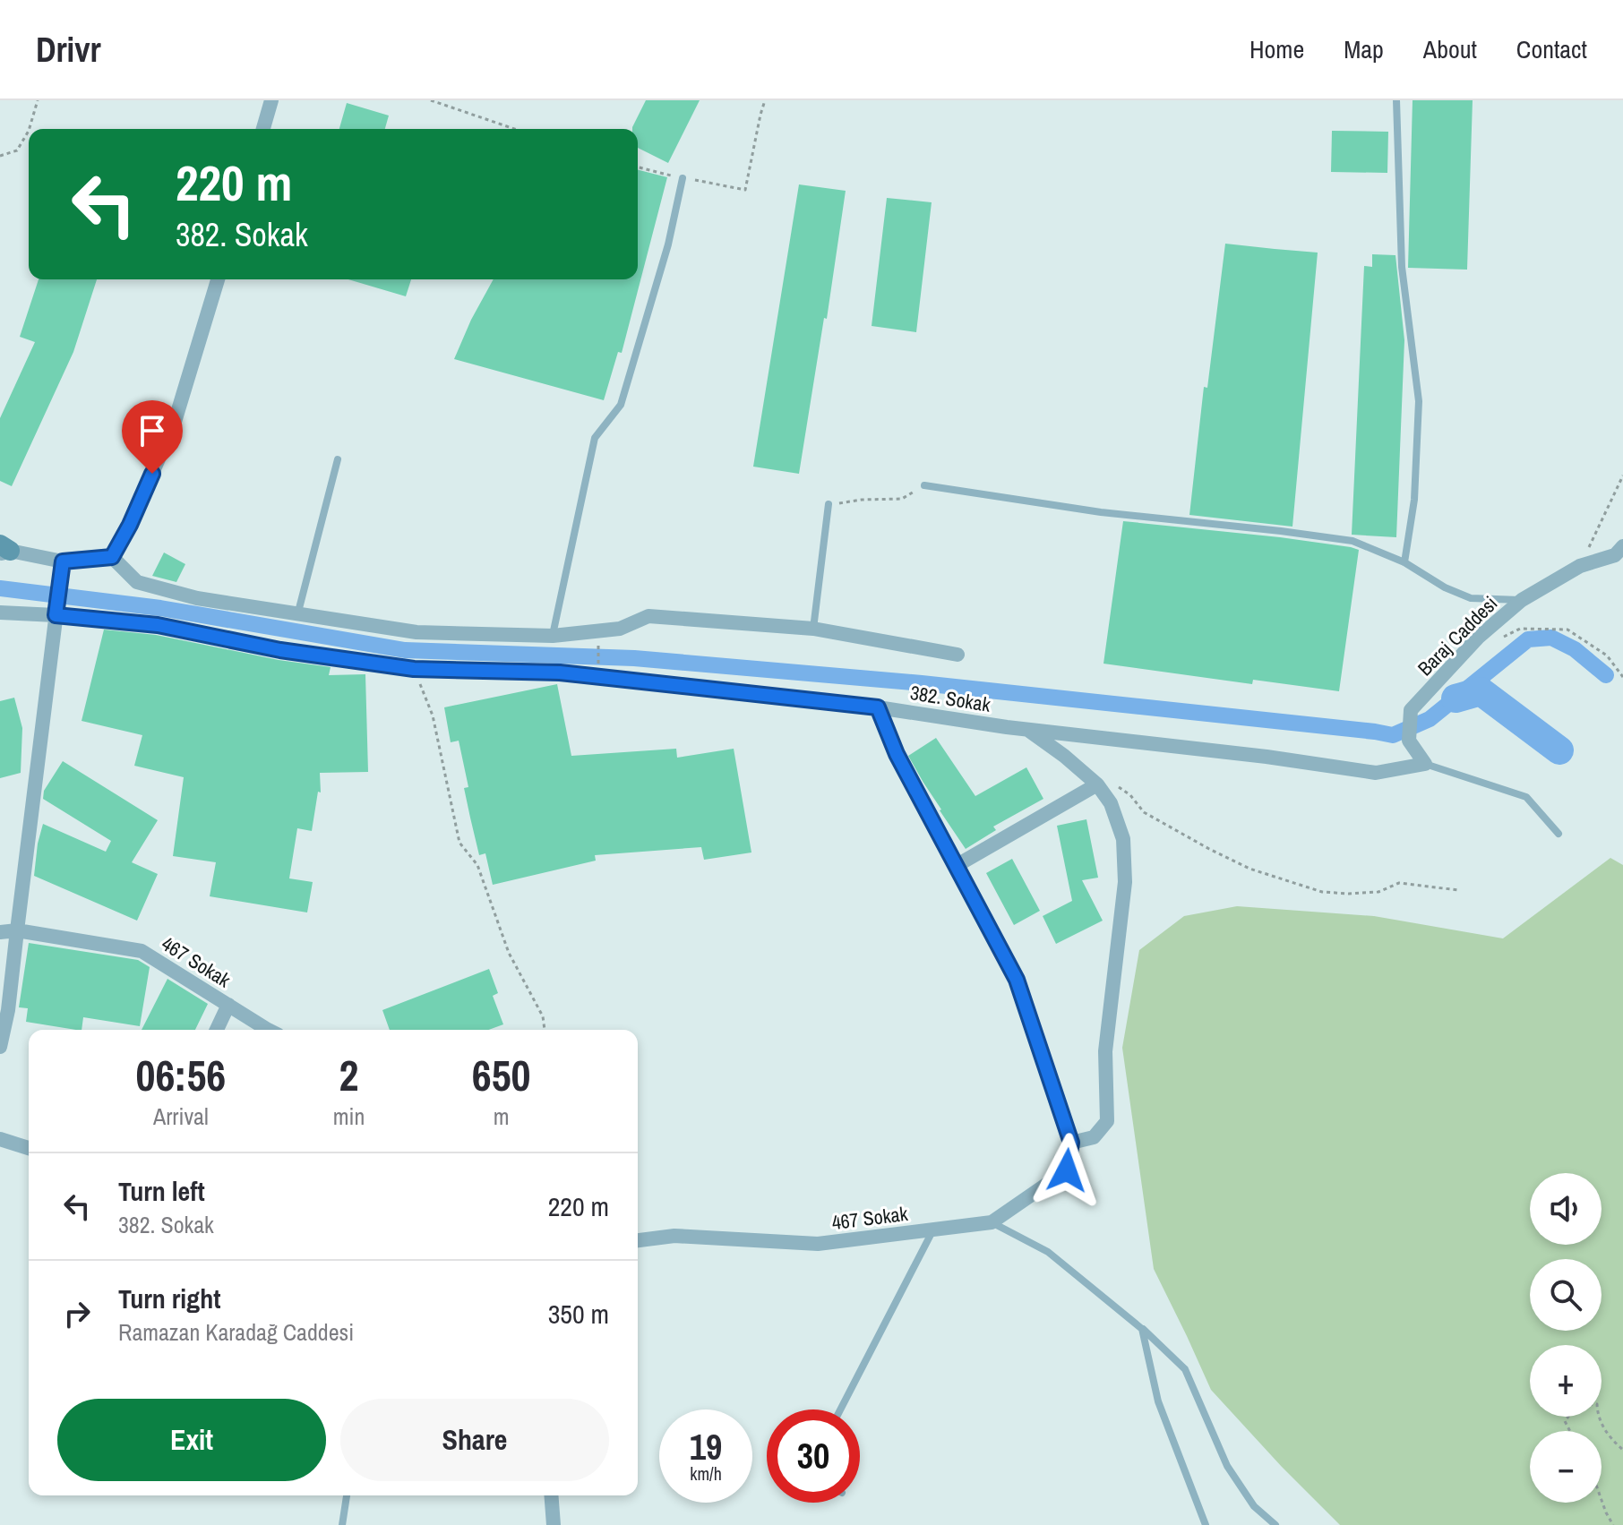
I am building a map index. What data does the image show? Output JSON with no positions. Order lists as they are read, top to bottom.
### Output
{
  "streets": {
    "street": ["Baraj Caddesi", "382. Sokak", "467 Sokak"]
  },
  "crossings": [
    ["Baraj Caddesi", "382. Sokak"]
  ],
  "page": {
    "header": "Drivr",
    "nav": [
      "Home",
      "Map",
      "About",
      "Contact"
    ],
    "turn": ["220 m", "382. Sokak"],
    "eta": [
      "06:56",
      "Arrival",
      "2",
      "min",
      "650",
      "m"
    ],
    "list": [
      {
        "name": "Turn left",
        "note": "382. Sokak",
        "value": "220 m"
      },
      {
        "name": "Turn right",
        "note": "Ramazan Karadağ Caddesi",
        "value": "350 m"
      }
    ],
    "map_buttons": ["+", "−"],
    "buttons": ["Exit", "Share"],
    "speed": "19 km/h",
    "limit": "30"
  }
}
